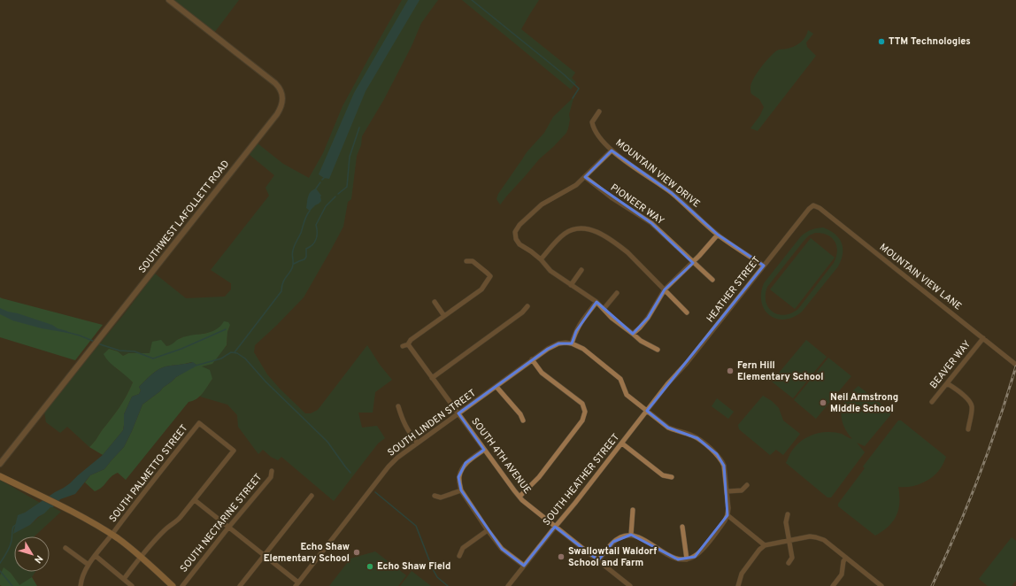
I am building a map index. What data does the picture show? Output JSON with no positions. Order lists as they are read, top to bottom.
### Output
{
  "streets": {
    "street": [
      "MOUNTAIN VIEW DRIVE",
      "PIONEER WAY",
      "SOUTHWEST LAFOLLETT ROAD",
      "MOUNTAIN VIEW LANE",
      "HEATHER STREET",
      "BEAVER WAY",
      "SOUTH LINDEN STREET",
      "SOUTH 4TH AVENUE",
      "SOUTH PALMETTO STREET",
      "SOUTH HEATHER STREET",
      "SOUTH NECTARINE STREET"
    ]
  },
  "crossings": [
    ["MOUNTAIN VIEW DRIVE", "HEATHER STREET"],
    ["MOUNTAIN VIEW LANE", "HEATHER STREET"],
    ["MOUNTAIN VIEW LANE", "BEAVER WAY"],
    ["HEATHER STREET", "SOUTH HEATHER STREET"],
    ["SOUTH LINDEN STREET", "SOUTH 4TH AVENUE"],
    ["SOUTH 4TH AVENUE", "SOUTH HEATHER STREET"]
  ],
  "places": [
    "TTM Technologies",
    "Fern Hill Elementary School",
    "Neil Armstrong Middle School",
    "Echo Shaw Elementary School",
    "Swallowtail Waldorf School and Farm",
    "Echo Shaw Field"
  ],
  "north": "bottom right"
}
